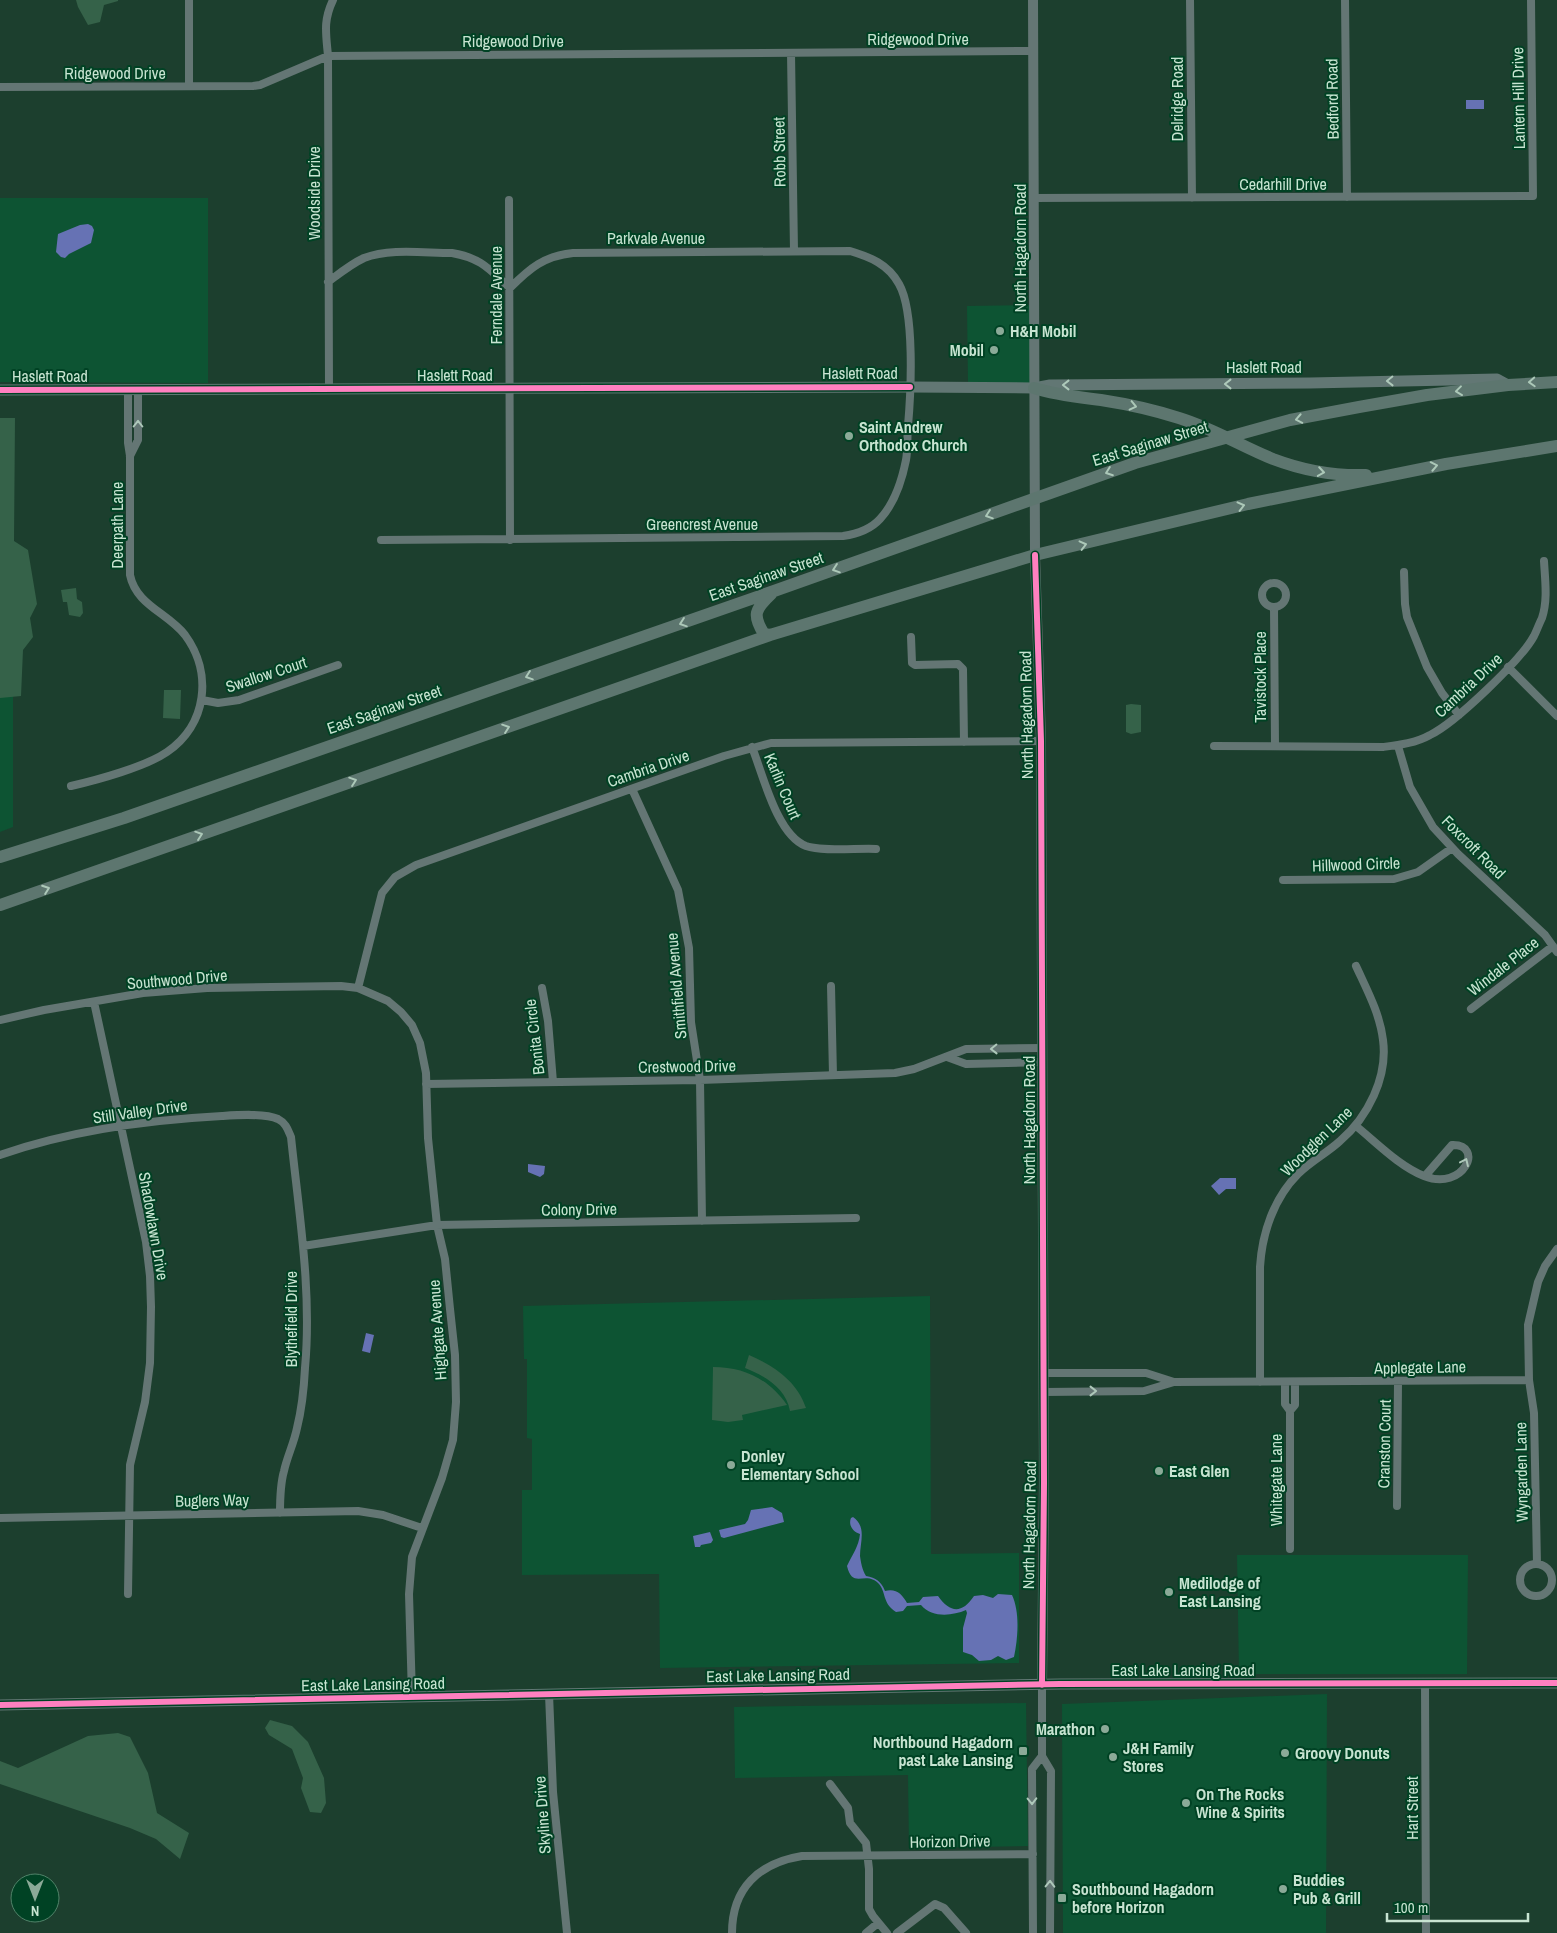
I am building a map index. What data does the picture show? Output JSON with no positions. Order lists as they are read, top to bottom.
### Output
{
  "streets": {
    "main road": ["Haslett Road", "East Saginaw Street", "East Lake Lansing Road"],
    "street": [
      "Ridgewood Drive",
      "Lantern Hill Drive",
      "Delridge Road",
      "Bedford Road",
      "Robb Street",
      "Cedarhill Drive",
      "Woodside Drive",
      "Parkvale Avenue",
      "North Hagadorn Road",
      "Ferndale Avenue",
      "Greencrest Avenue",
      "Deerpath Lane",
      "Swallow Court",
      "Tavistock Place",
      "Cambria Drive",
      "Karlin Court",
      "Foxcroft Road",
      "Hillwood Circle",
      "Windale Place",
      "Southwood Drive",
      "Smithfield Avenue",
      "Bonita Circle",
      "Crestwood Drive",
      "Still Valley Drive",
      "Woodglen Lane",
      "Colony Drive",
      "Shadowlawn Drive",
      "Blythefield Drive",
      "Highgate Avenue",
      "Applegate Lane",
      "Cranston Court",
      "Wyngarden Lane",
      "Whitegate Lane",
      "Buglers Way",
      "Hart Street",
      "Skyline Drive",
      "Horizon Drive"
    ]
  },
  "crossings": [
    ["Ridgewood Drive", "Robb Street"],
    ["Ridgewood Drive", "Woodside Drive"],
    ["Ridgewood Drive", "North Hagadorn Road"],
    ["Lantern Hill Drive", "Cedarhill Drive"],
    ["Delridge Road", "Cedarhill Drive"],
    ["Bedford Road", "Cedarhill Drive"],
    ["Robb Street", "Parkvale Avenue"],
    ["Cedarhill Drive", "North Hagadorn Road"],
    ["Woodside Drive", "Haslett Road"],
    ["Parkvale Avenue", "Ferndale Avenue"],
    ["Parkvale Avenue", "Haslett Road"],
    ["Parkvale Avenue", "Greencrest Avenue"],
    ["North Hagadorn Road", "Haslett Road"],
    ["North Hagadorn Road", "East Saginaw Street"],
    ["North Hagadorn Road", "Cambria Drive"],
    ["North Hagadorn Road", "Crestwood Drive"],
    ["North Hagadorn Road", "Applegate Lane"],
    ["North Hagadorn Road", "East Lake Lansing Road"],
    ["North Hagadorn Road", "Horizon Drive"],
    ["Ferndale Avenue", "Haslett Road"],
    ["Ferndale Avenue", "Greencrest Avenue"],
    ["Haslett Road", "East Saginaw Street"],
    ["Haslett Road", "Greencrest Avenue"],
    ["Haslett Road", "Deerpath Lane"],
    ["Deerpath Lane", "Swallow Court"],
    ["Tavistock Place", "Cambria Drive"],
    ["Cambria Drive", "Karlin Court"],
    ["Cambria Drive", "Foxcroft Road"],
    ["Cambria Drive", "Southwood Drive"],
    ["Cambria Drive", "Smithfield Avenue"],
    ["Cambria Drive", "Highgate Avenue"],
    ["Foxcroft Road", "Hillwood Circle"],
    ["Foxcroft Road", "Windale Place"],
    ["Southwood Drive", "Shadowlawn Drive"],
    ["Southwood Drive", "Highgate Avenue"],
    ["Smithfield Avenue", "Crestwood Drive"],
    ["Smithfield Avenue", "Colony Drive"],
    ["Bonita Circle", "Crestwood Drive"],
    ["Crestwood Drive", "Highgate Avenue"],
    ["Still Valley Drive", "Shadowlawn Drive"],
    ["Still Valley Drive", "Blythefield Drive"],
    ["Woodglen Lane", "Applegate Lane"],
    ["Colony Drive", "Blythefield Drive"],
    ["Colony Drive", "Highgate Avenue"],
    ["Shadowlawn Drive", "Buglers Way"],
    ["Blythefield Drive", "Buglers Way"],
    ["Highgate Avenue", "Buglers Way"],
    ["Highgate Avenue", "East Lake Lansing Road"],
    ["Applegate Lane", "Cranston Court"],
    ["Applegate Lane", "Wyngarden Lane"],
    ["Applegate Lane", "Whitegate Lane"],
    ["East Lake Lansing Road", "Hart Street"],
    ["East Lake Lansing Road", "Skyline Drive"]
  ],
  "places": {
    "other": [
      "H&H Mobil",
      "Mobil",
      "Saint Andrew Orthodox Church",
      "Donley Elementary School",
      "East Glen",
      "Medilodge of East Lansing",
      "Marathon",
      "Groovy Donuts",
      "J&H Family Stores",
      "On The Rocks Wine & Spirits",
      "Buddies Pub & Grill"
    ],
    "transit": ["Northbound Hagadorn past Lake Lansing", "Southbound Hagadorn before Horizon"]
  },
  "scale_bar": "100 m",
  "north": "bottom"
}
